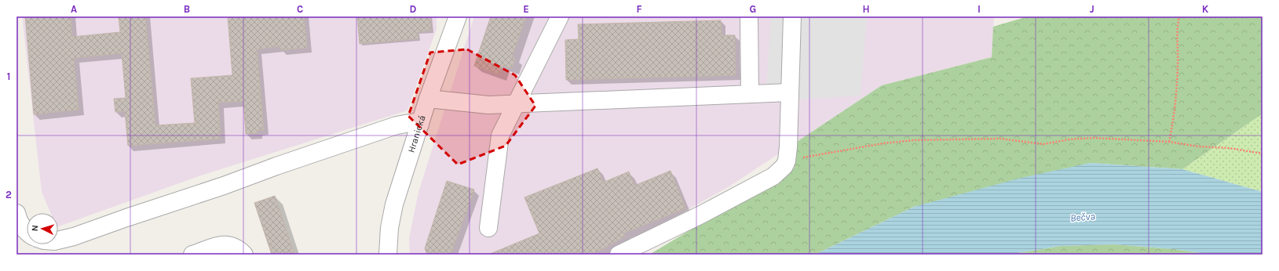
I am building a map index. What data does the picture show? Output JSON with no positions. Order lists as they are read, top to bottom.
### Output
{
  "streets": {
    "street": ["Hranická"]
  },
  "water": ["Bečva"],
  "north": "left",
  "grid": {
    "columns": [
      "A",
      "B",
      "C",
      "D",
      "E",
      "F",
      "G",
      "H",
      "I",
      "J",
      "K"
    ],
    "rows": ["1", "2"]
  }
}
